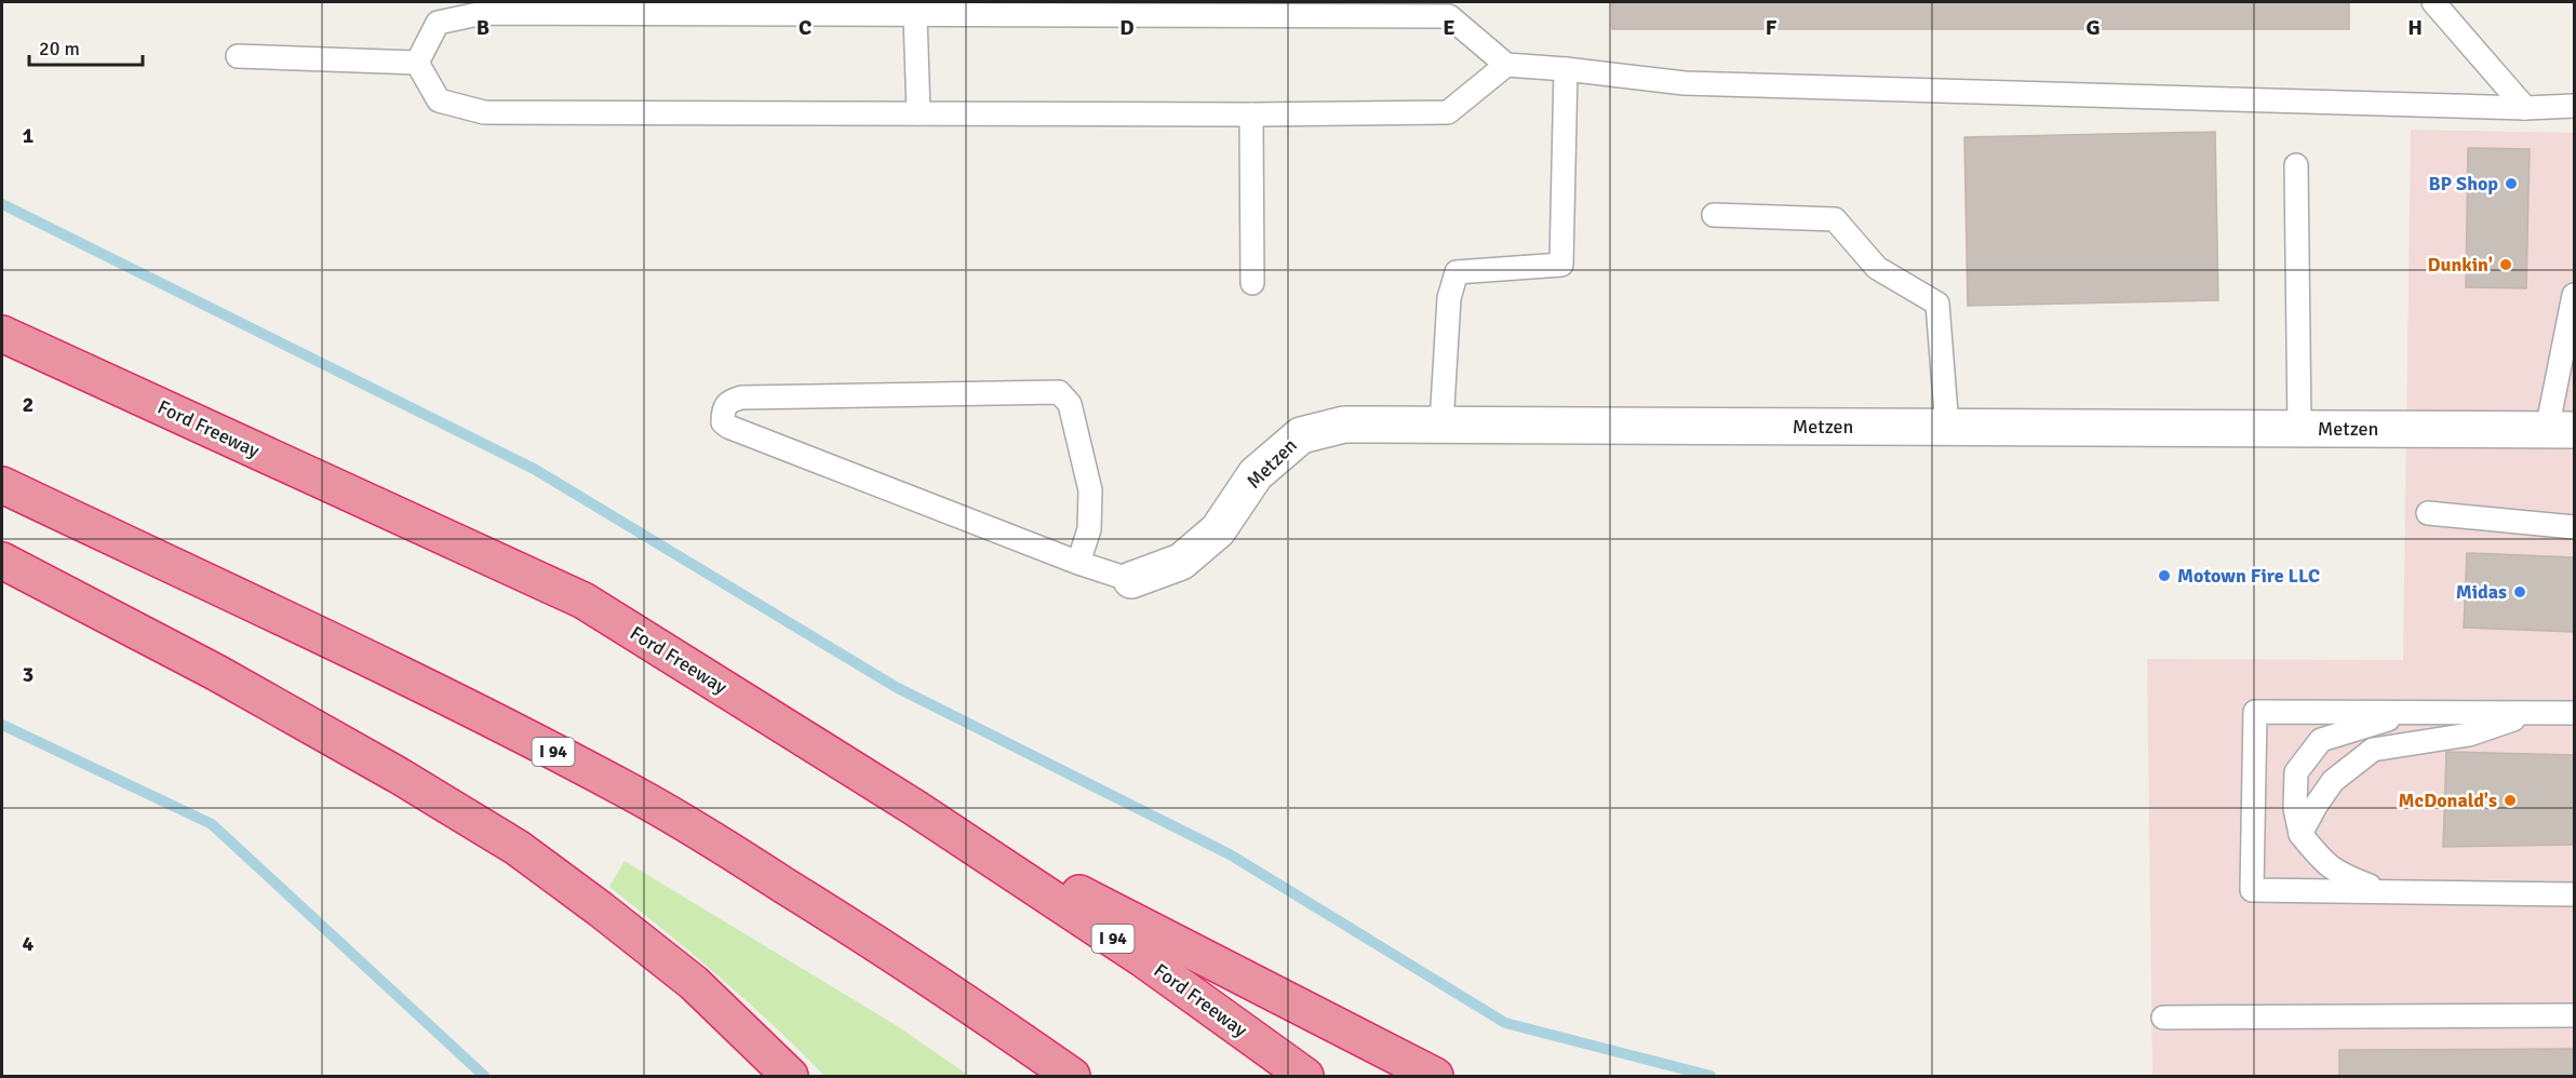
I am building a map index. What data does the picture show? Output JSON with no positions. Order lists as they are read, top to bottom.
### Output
{
  "streets": {
    "highway": ["Ford Freeway", "I 94"],
    "street": ["Metzen"]
  },
  "places": [
    "BP Shop",
    "Dunkin'",
    "Motown Fire LLC",
    "Midas",
    "McDonald's"
  ],
  "scale_bar": "20 m",
  "grid": {
    "columns": [
      "B",
      "C",
      "D",
      "E",
      "F",
      "G",
      "H"
    ],
    "rows": [
      "1",
      "2",
      "3",
      "4"
    ]
  }
}
